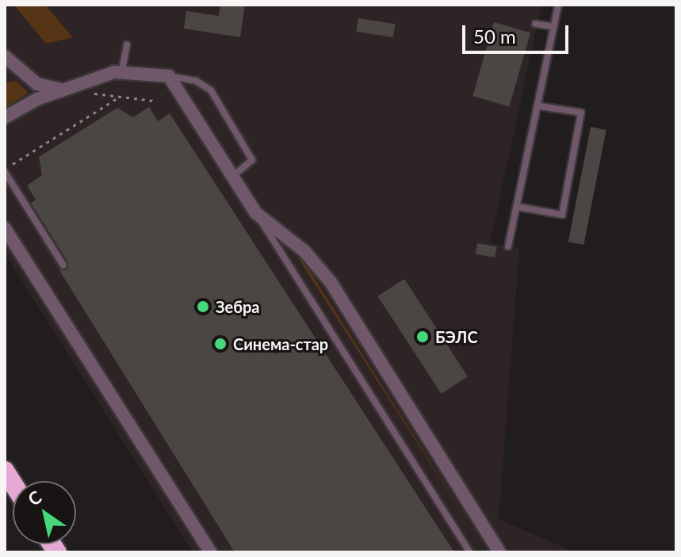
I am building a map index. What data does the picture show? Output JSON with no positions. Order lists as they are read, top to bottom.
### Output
{
  "places": ["Зебра", "БЭЛС", "Синема-стар"],
  "scale_bar": "50 m",
  "north": "top left"
}
